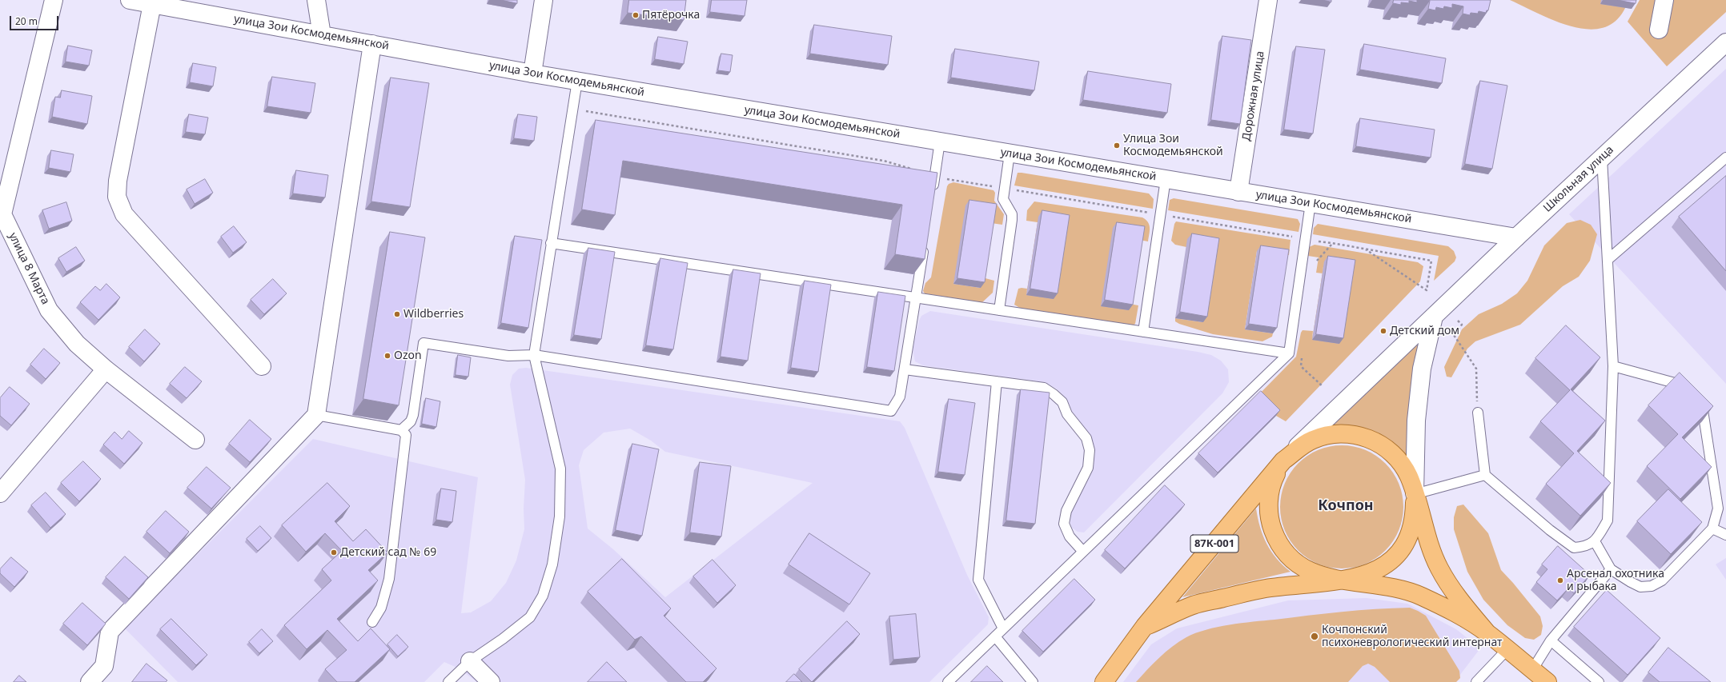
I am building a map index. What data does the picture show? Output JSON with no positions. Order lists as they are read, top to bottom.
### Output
{
  "streets": {
    "main road": ["87К-001"],
    "street": [
      "улица Зои Космодемьянской",
      "Дорожная улица",
      "Школьная улица",
      "улица 8 Марта"
    ]
  },
  "crossings": [
    ["улица Зои Космодемьянской", "Дорожная улица"],
    ["улица Зои Космодемьянской", "Школьная улица"],
    ["Школьная улица", "87К-001"]
  ],
  "districts": ["Кочпон"],
  "places": [
    "Пятёрочка",
    "Улица Зои Космодемьянской",
    "Wildberries",
    "Детский дом",
    "Ozon",
    "Детский сад № 69",
    "Арсенал охотника и рыбака",
    "Кочпонский психоневрологический интернат"
  ],
  "scale_bar": "20 m"
}
